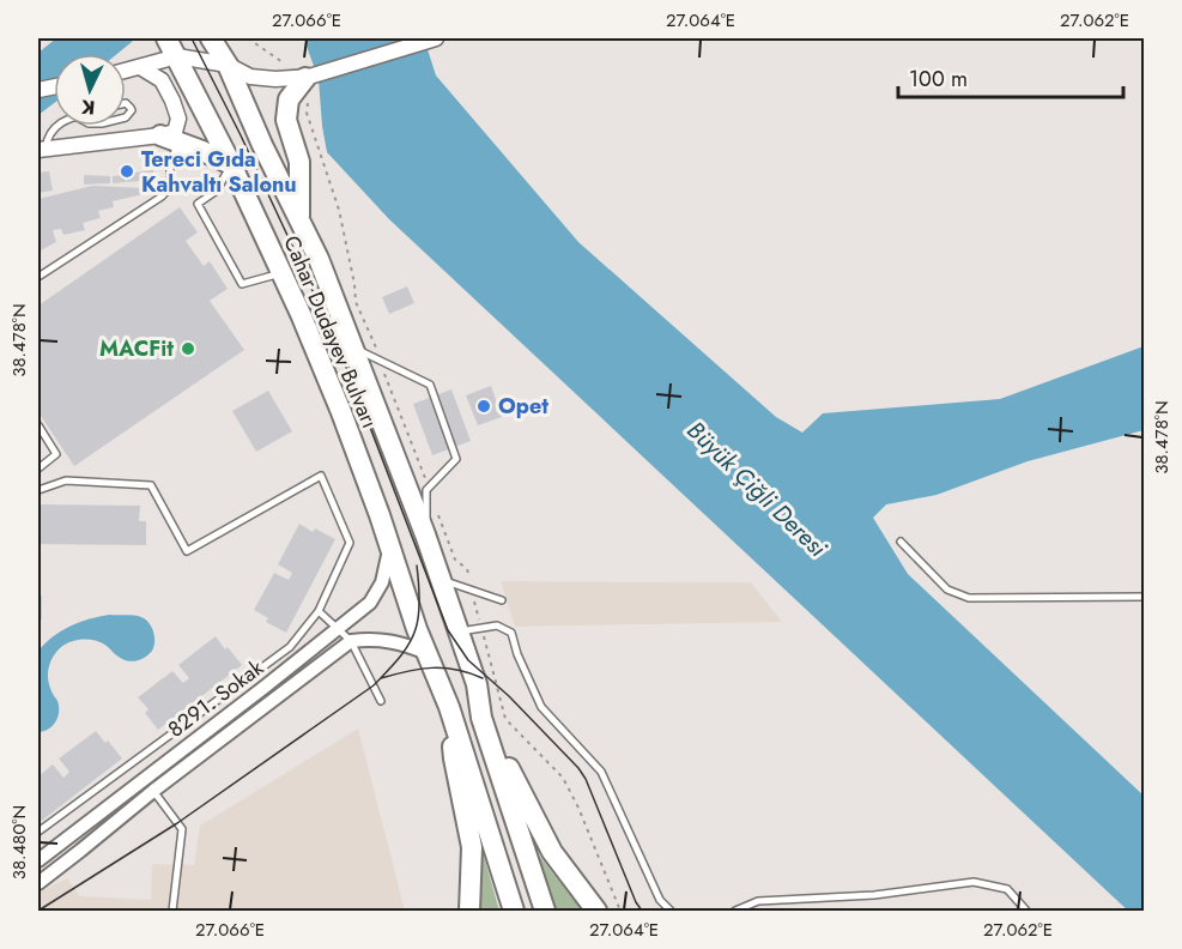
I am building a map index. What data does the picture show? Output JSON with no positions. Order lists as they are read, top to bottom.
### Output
{
  "streets": {
    "main road": ["Cahar Dudayev Bulvarı"],
    "street": ["8291. Sokak"]
  },
  "crossings": [
    ["Cahar Dudayev Bulvarı", "8291. Sokak"]
  ],
  "water": ["Büyük Çiğli Deresi"],
  "places": ["Tereci Gıda Kahvaltı Salonu", "MACFit", "Opet"],
  "scale_bar": "100 m",
  "north": "bottom",
  "coordinates": [
    "27.066°E",
    "27.064°E",
    "27.062°E",
    "38.478°N",
    "38.480°N"
  ]
}
